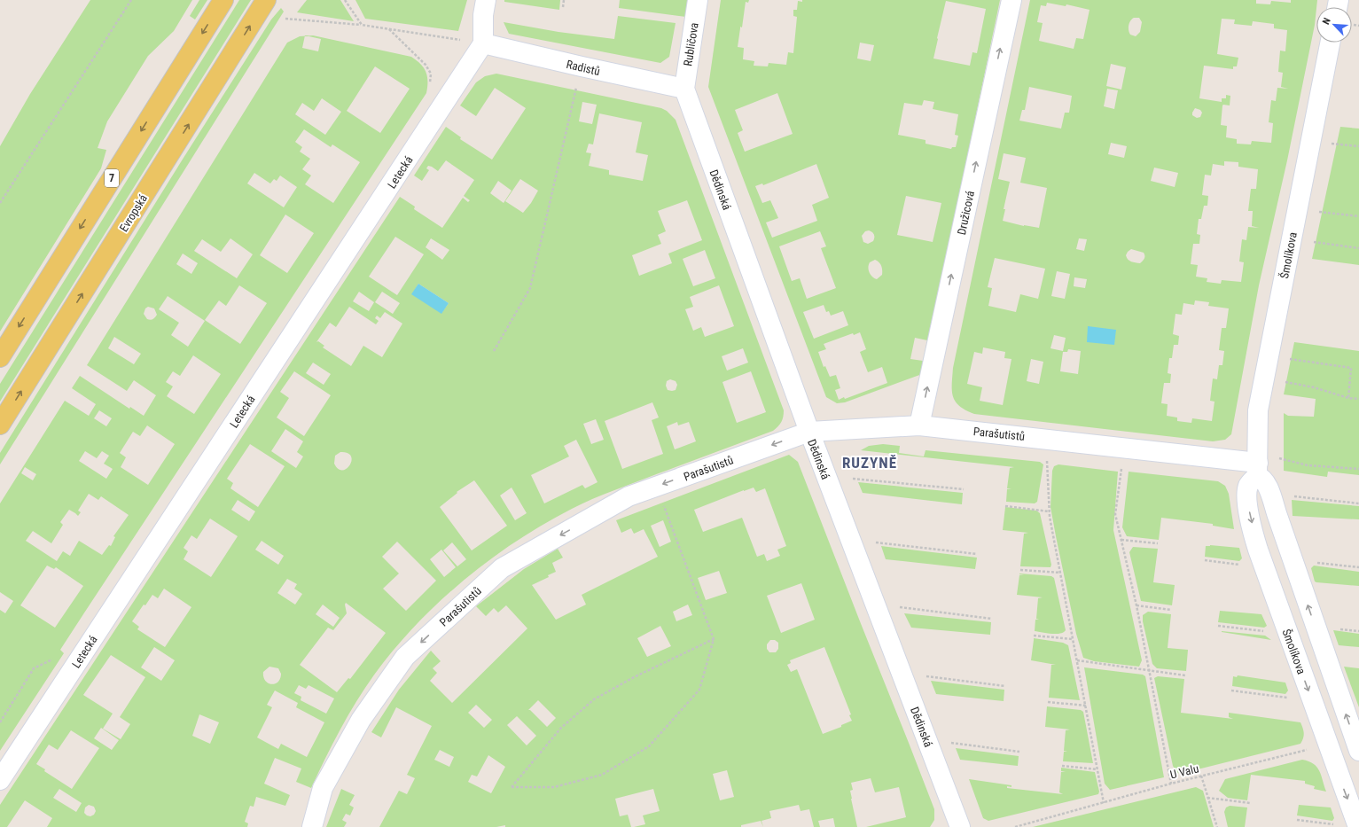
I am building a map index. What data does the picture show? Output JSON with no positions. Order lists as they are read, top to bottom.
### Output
{
  "streets": {
    "main road": ["7", "Evropská"],
    "street": [
      "Rubličova",
      "Radistů",
      "Letecká",
      "Dědinská",
      "Družicová",
      "Šmolíkova",
      "Parašutistů"
    ],
    "path": ["U Valu"]
  },
  "crossings": [
    ["Rubličova", "Radistů"],
    ["Rubličova", "Dědinská"],
    ["Radistů", "Letecká"],
    ["Radistů", "Dědinská"],
    ["Dědinská", "Parašutistů"],
    ["Družicová", "Parašutistů"],
    ["Šmolíkova", "Parašutistů"],
    ["Šmolíkova", "U Valu"]
  ],
  "one_way": ["Družicová", "Parašutistů"],
  "districts": ["RUZYNĚ"],
  "north": "top left"
}
